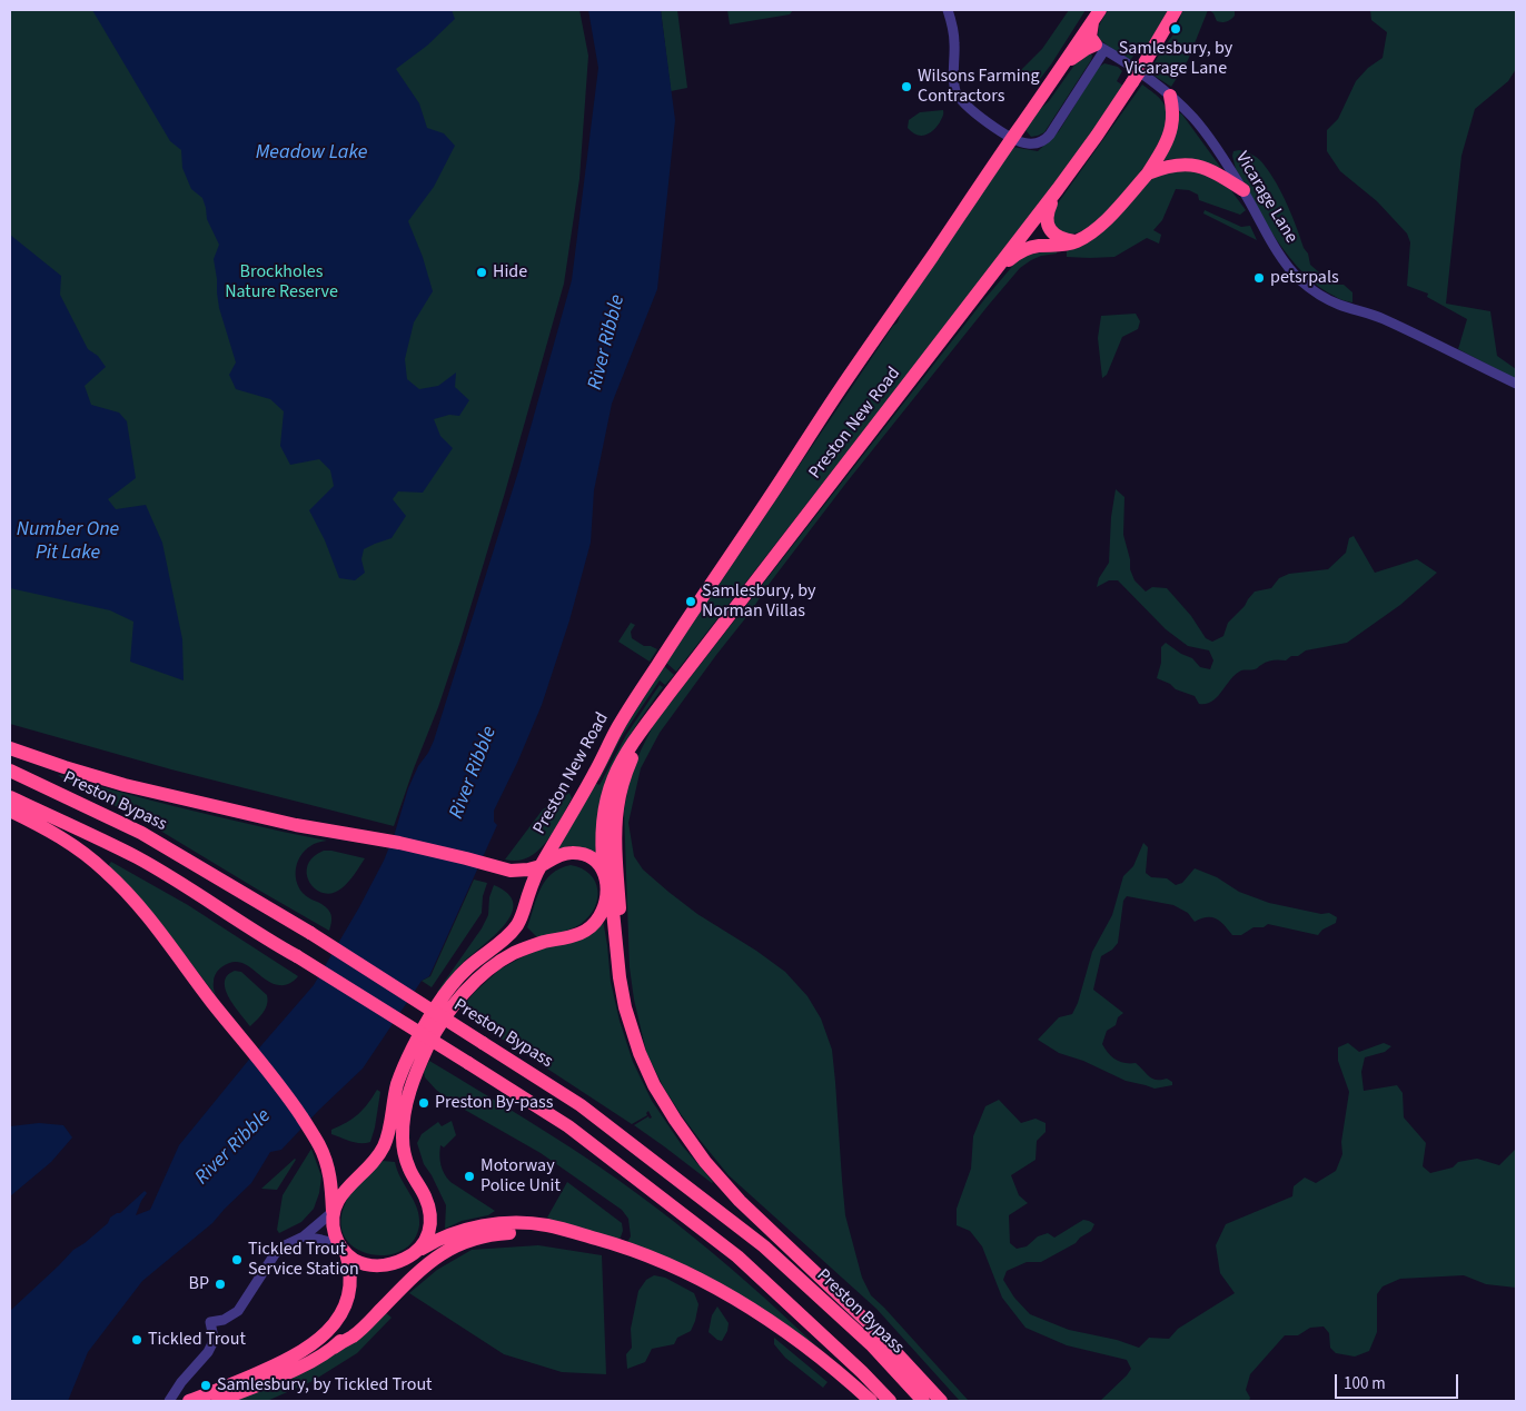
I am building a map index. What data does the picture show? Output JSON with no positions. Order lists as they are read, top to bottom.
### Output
{
  "streets": {
    "highway": ["Preston New Road", "Preston Bypass"],
    "street": ["Vicarage Lane"]
  },
  "water": ["Meadow Lake", "River Ribble", "Number One Pit Lake"],
  "parks": ["Brockholes Nature Reserve"],
  "places": [
    "Samlesbury, by Vicarage Lane",
    "Wilsons Farming Contractors",
    "Hide",
    "petsrpals",
    "Samlesbury, by Norman Villas",
    "Preston By-pass",
    "Motorway Police Unit",
    "Tickled Trout Service Station",
    "BP",
    "Tickled Trout",
    "Samlesbury, by Tickled Trout"
  ],
  "scale_bar": "100 m"
}
